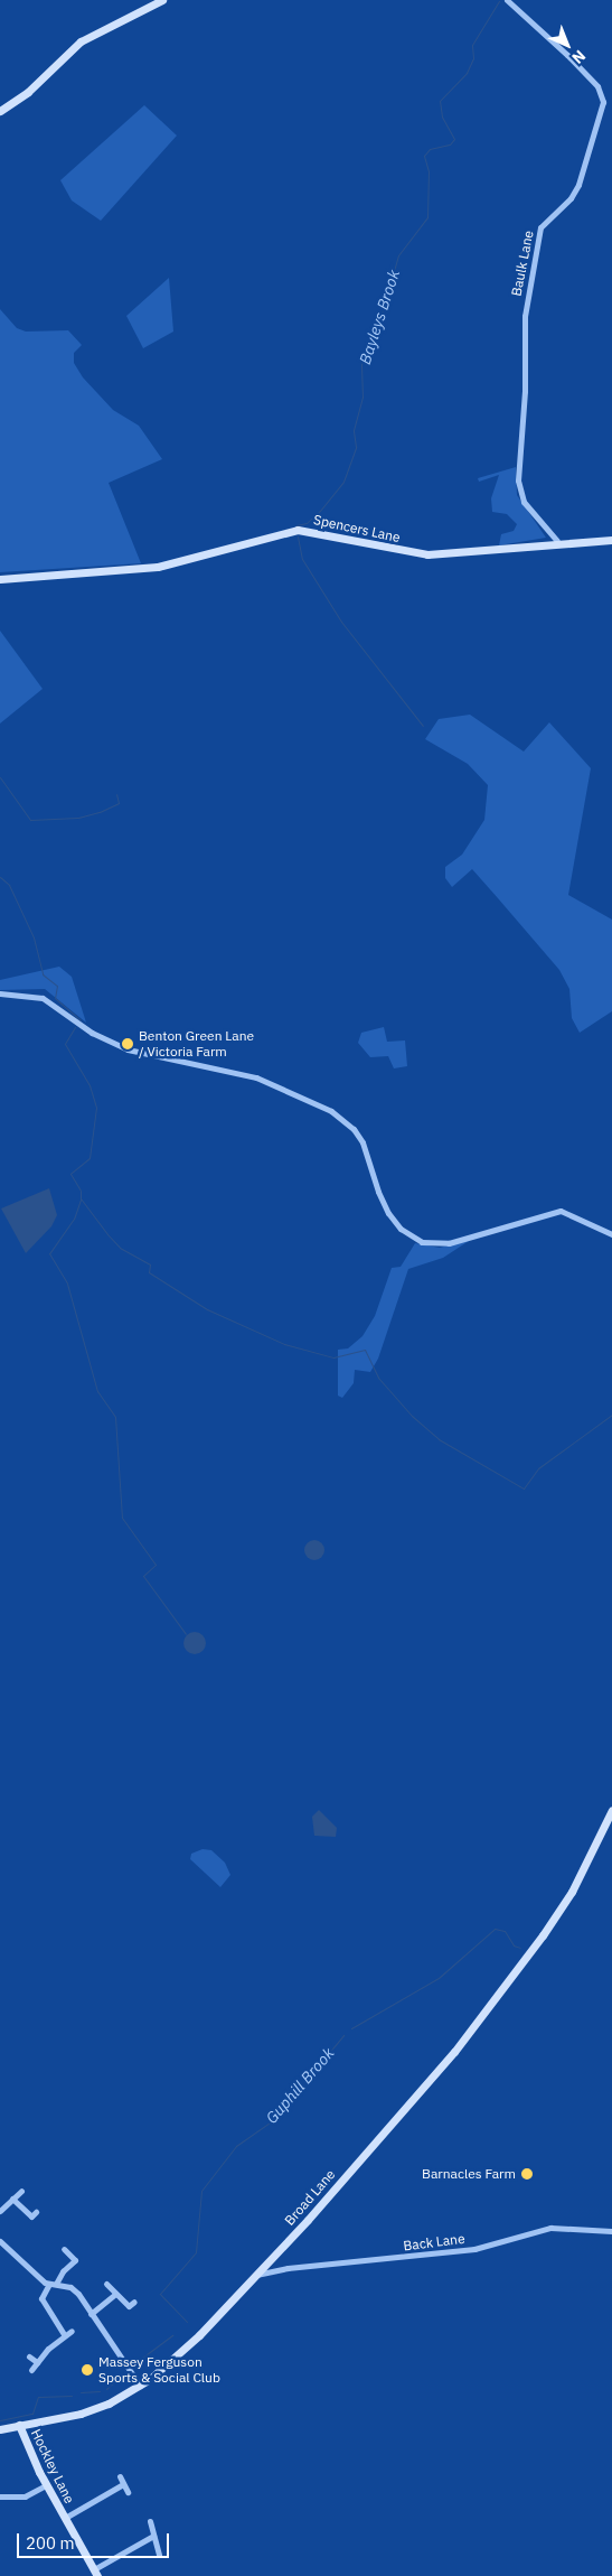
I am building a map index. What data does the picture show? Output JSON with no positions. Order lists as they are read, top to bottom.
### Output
{
  "streets": {
    "street": [
      "Baulk Lane",
      "Spencers Lane",
      "Broad Lane",
      "Back Lane",
      "Hockley Lane"
    ]
  },
  "crossings": [
    ["Baulk Lane", "Spencers Lane"],
    ["Broad Lane", "Back Lane"],
    ["Broad Lane", "Hockley Lane"]
  ],
  "water": ["Bayleys Brook", "Guphill Brook"],
  "places": ["Benton Green Lane / Victoria Farm", "Barnacles Farm", "Massey Ferguson Sports & Social Club"],
  "scale_bar": "200 m",
  "north": "bottom right"
}
